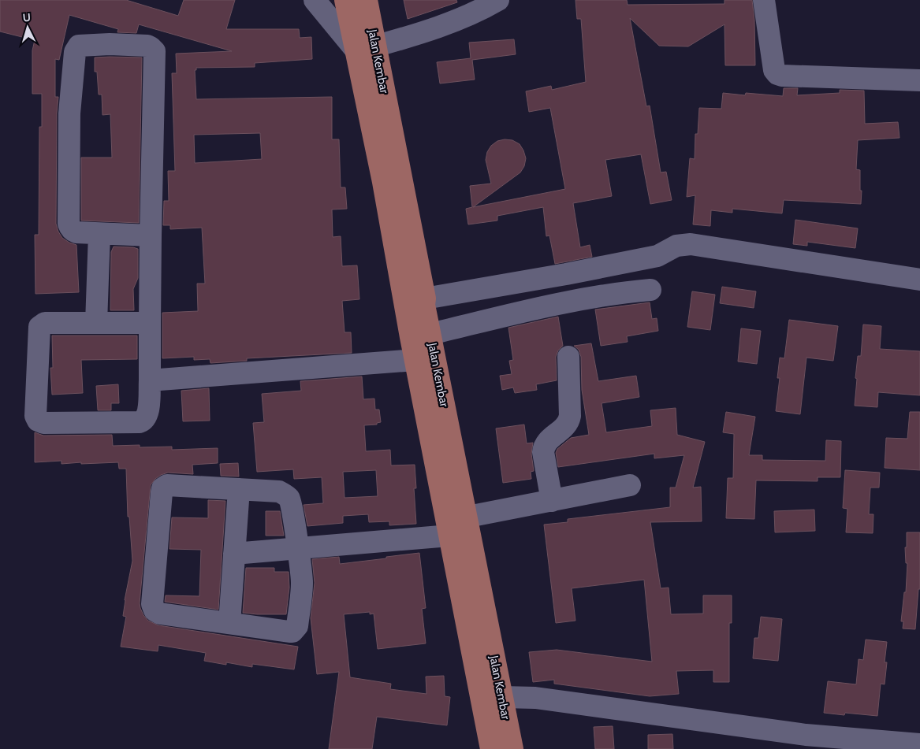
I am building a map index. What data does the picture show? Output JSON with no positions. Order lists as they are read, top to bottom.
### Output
{
  "streets": {
    "main road": ["Jalan Kembar"]
  },
  "north": "top"
}
